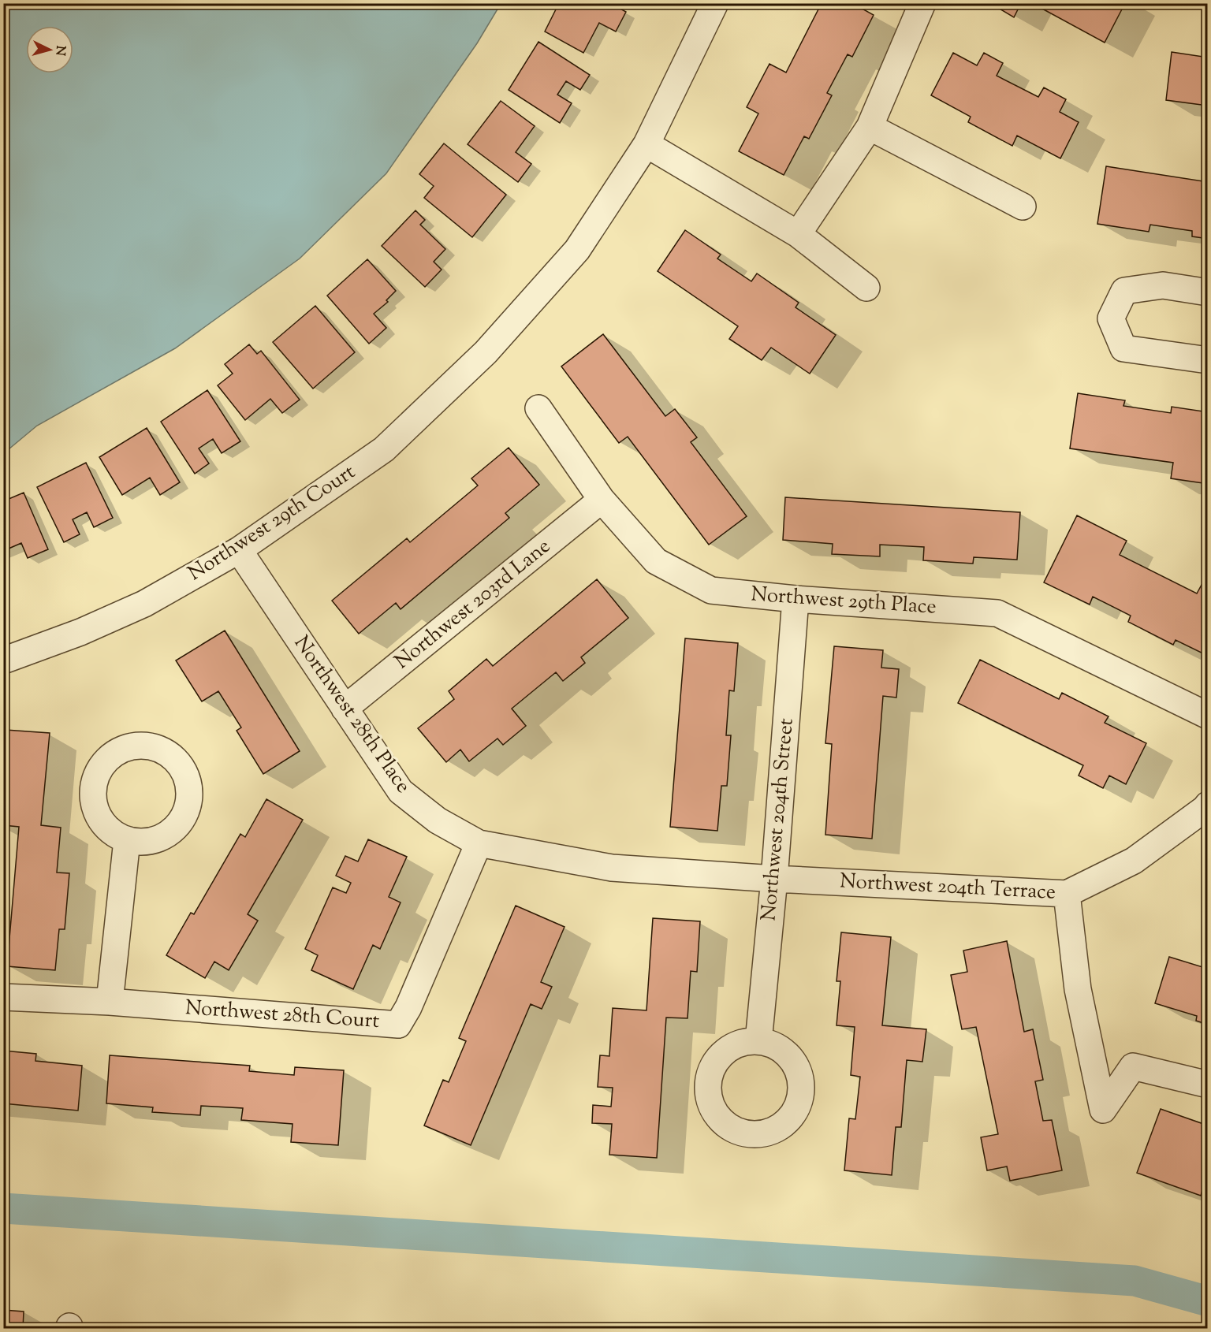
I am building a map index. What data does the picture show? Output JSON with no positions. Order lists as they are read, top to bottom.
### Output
{
  "streets": {
    "street": [
      "Northwest 29th Court",
      "Northwest 29th Place",
      "Northwest 203rd Lane",
      "Northwest 28th Place",
      "Northwest 204th Street",
      "Northwest 204th Terrace",
      "Northwest 28th Court"
    ]
  },
  "crossings": [
    ["Northwest 29th Court", "Northwest 28th Place"],
    ["Northwest 29th Place", "Northwest 203rd Lane"],
    ["Northwest 29th Place", "Northwest 204th Street"],
    ["Northwest 203rd Lane", "Northwest 28th Place"],
    ["Northwest 28th Place", "Northwest 204th Street"],
    ["Northwest 28th Place", "Northwest 204th Terrace"],
    ["Northwest 28th Place", "Northwest 28th Court"],
    ["Northwest 204th Street", "Northwest 204th Terrace"]
  ],
  "north": "right"
}
